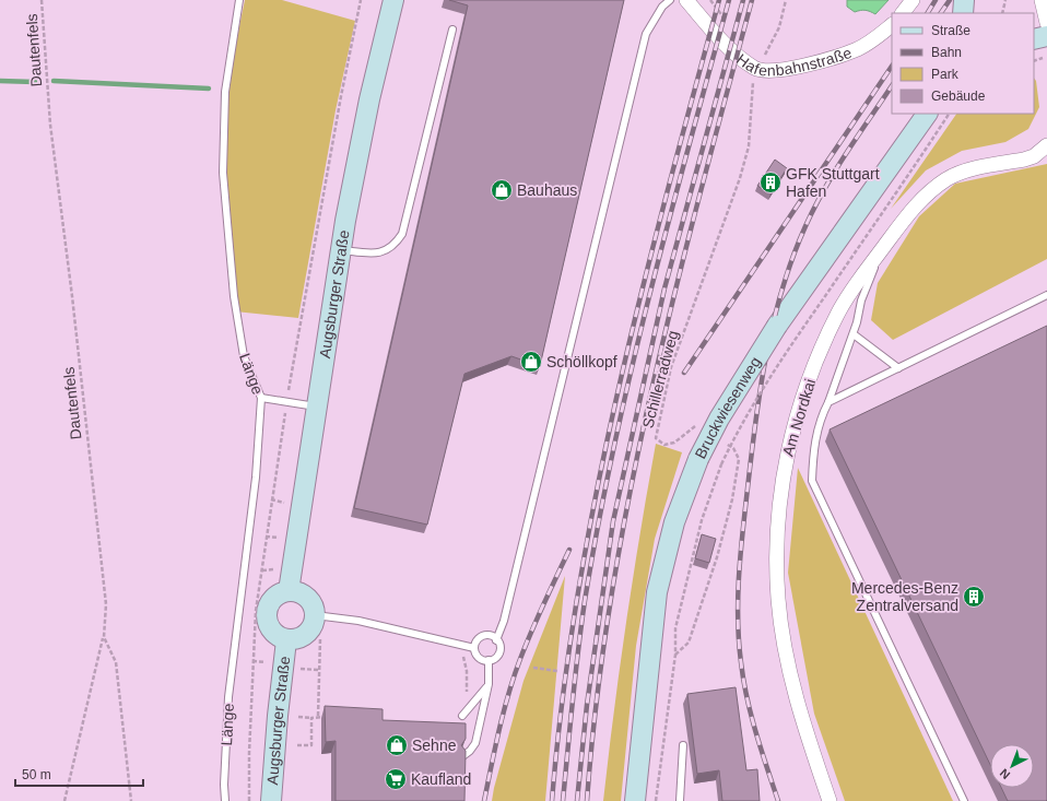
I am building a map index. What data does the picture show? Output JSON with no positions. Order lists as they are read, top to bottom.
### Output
{
  "streets": {
    "street": [
      "Hafenbahnstraße",
      "Augsburger Straße",
      "Bruckwiesenweg",
      "Am Nordkai"
    ],
    "lane": ["Länge"],
    "path": ["Dautenfels", "Schillerradweg"]
  },
  "places": {
    "building": ["GFK Stuttgart Hafen", "Mercedes-Benz Zentralversand"],
    "shop": ["Bauhaus", "Schöllkopf", "Sehne"],
    "supermarket": ["Kaufland"]
  },
  "legend": [
    "Straße",
    "Bahn",
    "Park",
    "Gebäude"
  ],
  "scale_bar": "50 m",
  "north": "bottom left"
}
